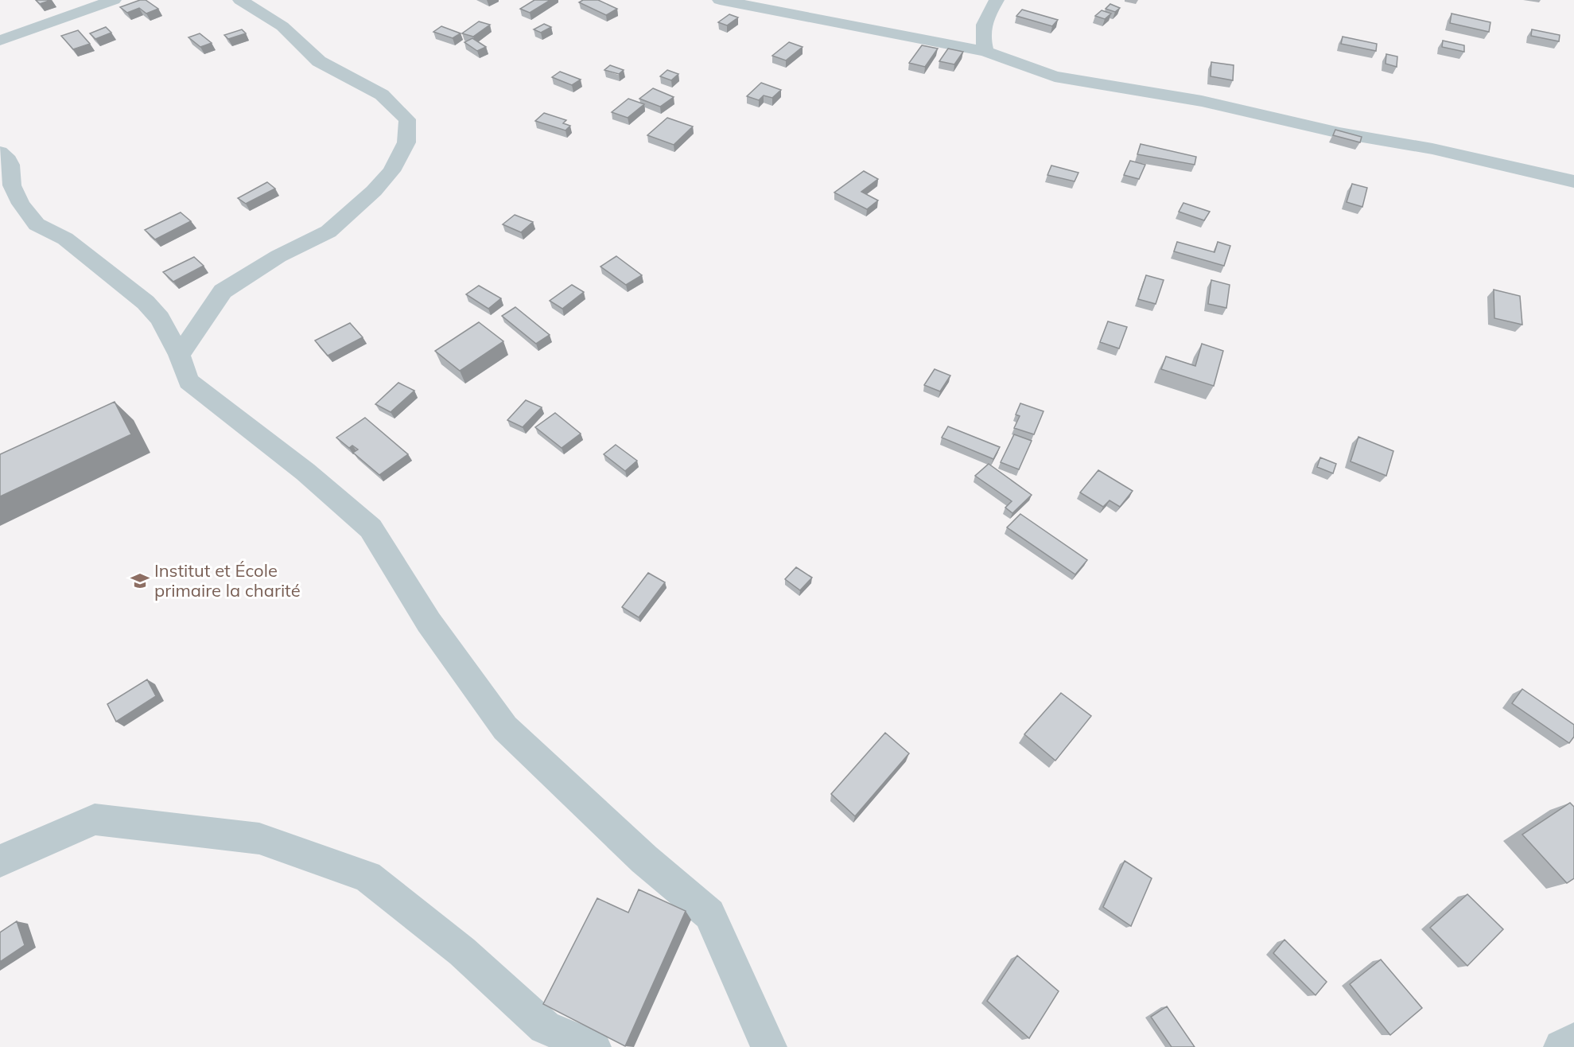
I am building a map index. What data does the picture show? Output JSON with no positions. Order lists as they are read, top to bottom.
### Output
{
  "places": {
    "school or university": ["Institut et École primaire la charité"]
  }
}
